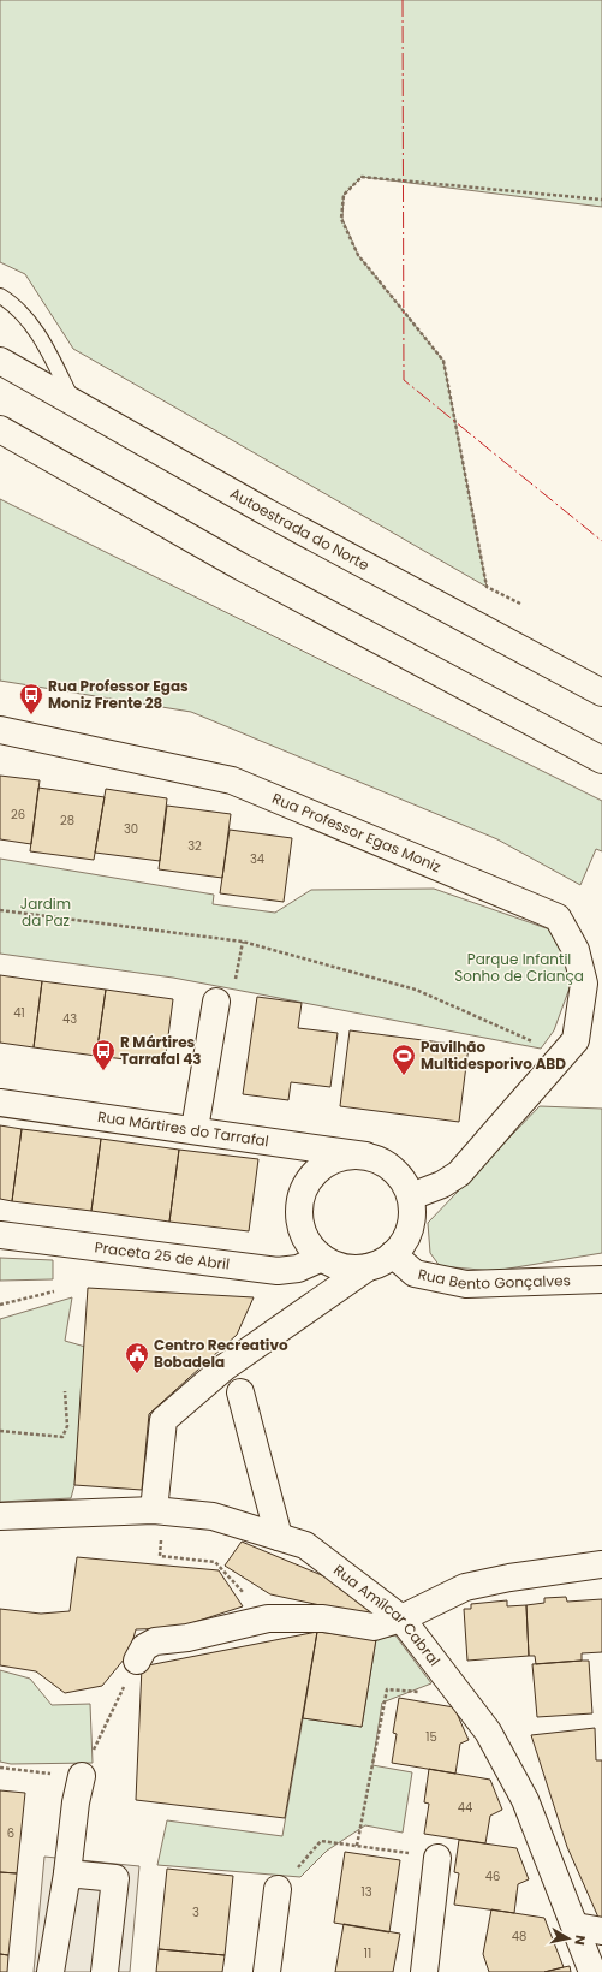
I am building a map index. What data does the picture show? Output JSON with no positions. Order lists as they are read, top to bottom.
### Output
{
  "streets": {
    "main road": [
      "Autoestrada do Norte",
      "Rua Professor Egas Moniz",
      "Rua Mártires do Tarrafal",
      "Praceta 25 de Abril",
      "Rua Bento Gonçalves",
      "Rua Amílcar Cabral"
    ]
  },
  "crossings": [
    ["Rua Professor Egas Moniz", "Rua Mártires do Tarrafal"],
    ["Rua Professor Egas Moniz", "Praceta 25 de Abril"],
    ["Rua Professor Egas Moniz", "Rua Bento Gonçalves"],
    ["Rua Mártires do Tarrafal", "Praceta 25 de Abril"],
    ["Rua Mártires do Tarrafal", "Rua Bento Gonçalves"],
    ["Praceta 25 de Abril", "Rua Bento Gonçalves"]
  ],
  "parks": ["Jardim da Paz", "Parque Infantil Sonho de Criança"],
  "places": {
    "bus stop": ["Rua Professor Egas Moniz Frente 28", "R Mártires Tarrafal 43"],
    "sports": ["Pavilhão Multidesporivo ABD"],
    "public building": ["Centro Recreativo Bobadela"]
  },
  "house_numbers": [
    "26",
    "28",
    "30",
    "32",
    "34",
    "41",
    "43",
    "15",
    "44",
    "6",
    "46",
    "13",
    "3",
    "48",
    "11"
  ],
  "north": "right"
}
